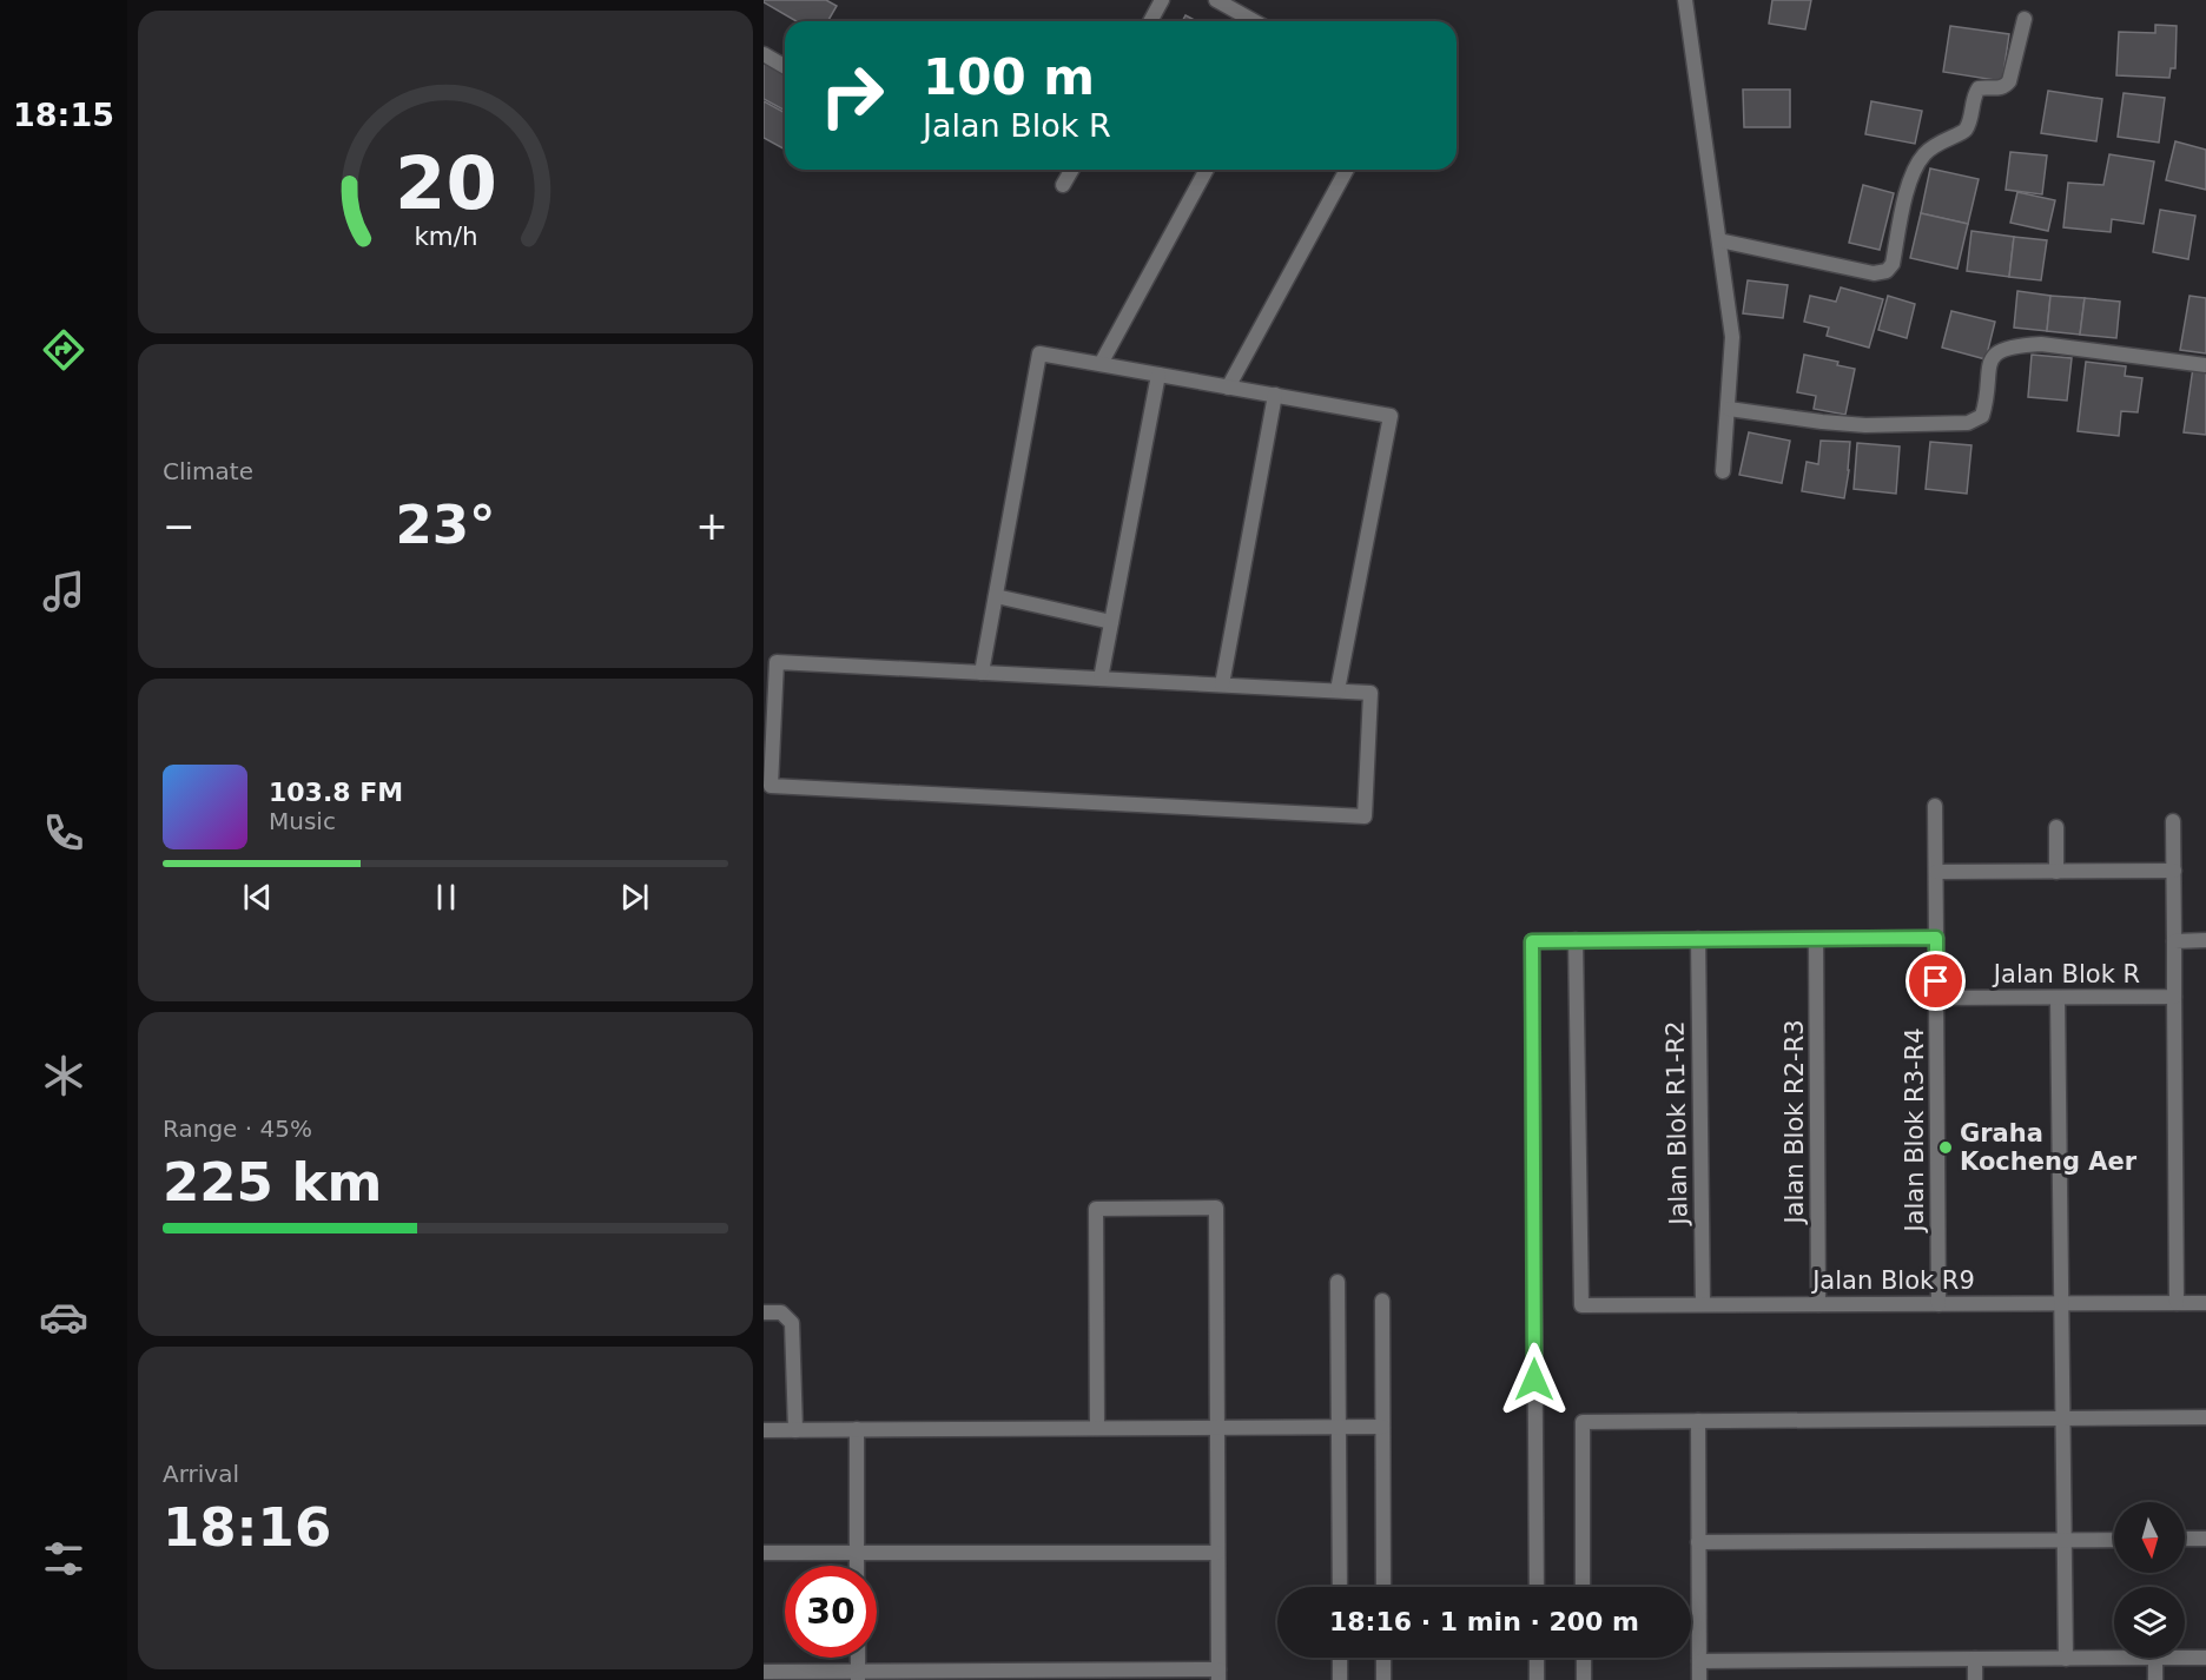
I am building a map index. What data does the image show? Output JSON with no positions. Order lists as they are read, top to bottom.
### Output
{
  "streets": {
    "street": [
      "Jalan Blok R",
      "Jalan Blok R2-R3",
      "Jalan Blok R1-R2",
      "Jalan Blok R3-R4",
      "Jalan Blok R9"
    ]
  },
  "crossings": [
    ["Jalan Blok R", "Jalan Blok R3-R4"],
    ["Jalan Blok R2-R3", "Jalan Blok R9"],
    ["Jalan Blok R1-R2", "Jalan Blok R9"],
    ["Jalan Blok R3-R4", "Jalan Blok R9"]
  ],
  "places": ["Graha Kocheng Aer"],
  "north": "bottom",
  "page": {
    "tabs": "18:15",
    "turn": ["100 m", "Jalan Blok R"],
    "tile": [
      "Climate",
      ["Range · 45%", "225 km"],
      ["Arrival", "18:16"]
    ],
    "heat": ["−", "23°", "+"],
    "song": ["103.8 FM", "Music"],
    "limit": "30",
    "trip": "18:16 · 1 min · 200 m",
    "gauge": ["20", "km/h"]
  }
}
